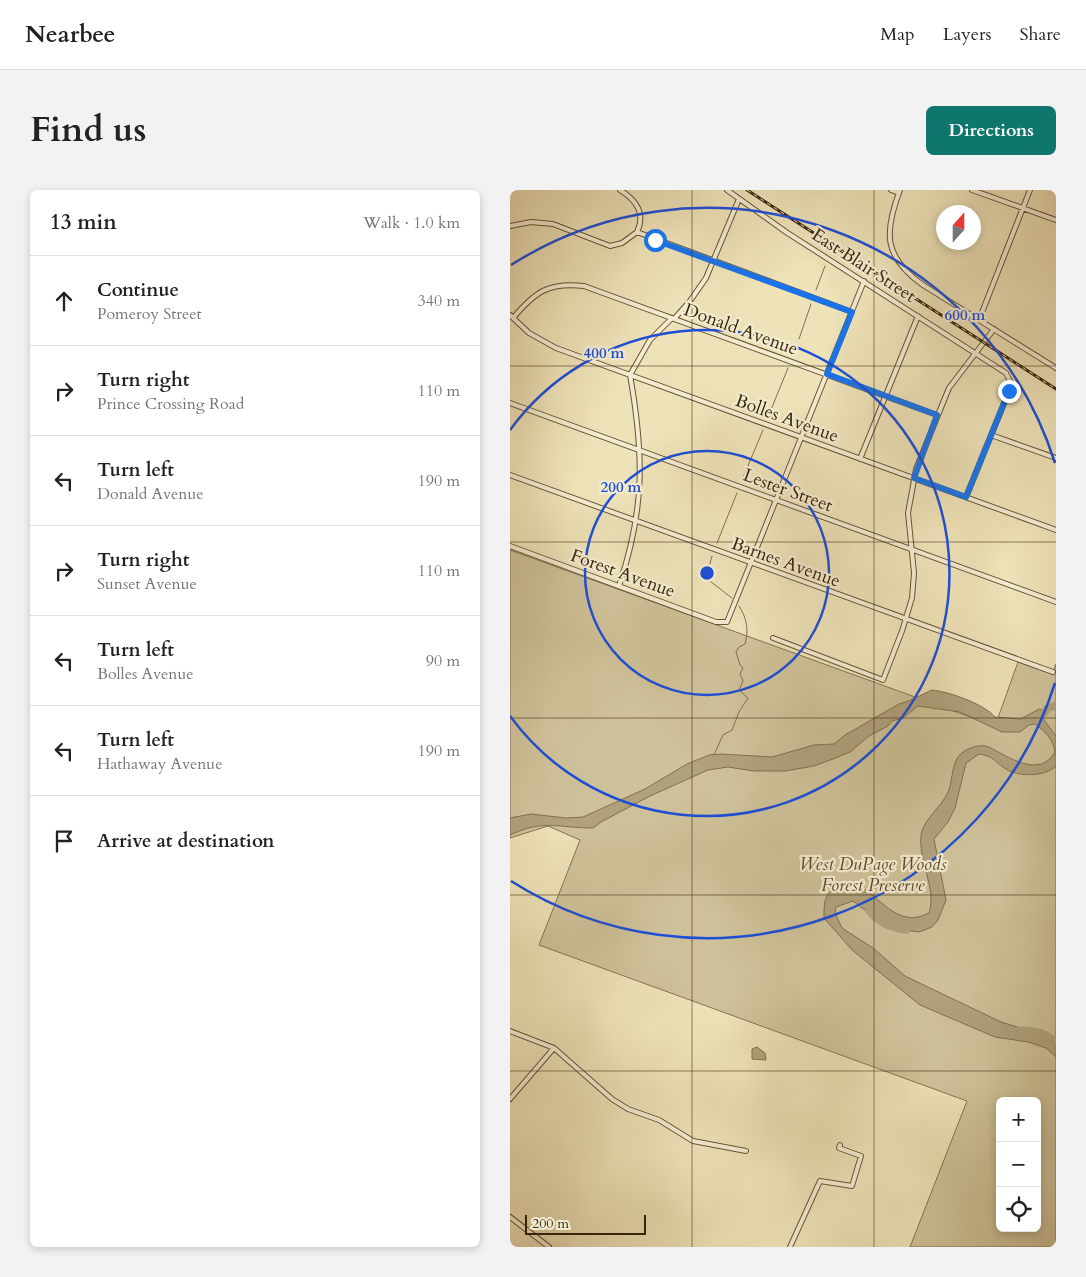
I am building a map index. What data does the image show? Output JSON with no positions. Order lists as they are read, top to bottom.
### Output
{
  "streets": {
    "street": [
      "East Blair Street",
      "Donald Avenue",
      "Bolles Avenue",
      "Lester Street",
      "Barnes Avenue",
      "Forest Avenue"
    ]
  },
  "crossings": [
    ["Donald Avenue", "Bolles Avenue"],
    ["Barnes Avenue", "Forest Avenue"]
  ],
  "parks": ["West DuPage Woods Forest Preserve"],
  "scale_bar": "200 m",
  "north": "top",
  "page": {
    "header": "Nearbee",
    "nav": ["Map", "Layers", "Share"],
    "title": "Find us",
    "buttons": "Directions",
    "heading": ["13 min", "Walk · 1.0 km"],
    "list": [
      ["Continue", "Pomeroy Street", "340 m"],
      ["Turn right", "Prince Crossing Road", "110 m"],
      ["Turn left", "Donald Avenue", "190 m"],
      ["Turn right", "Sunset Avenue", "110 m"],
      ["Turn left", "Bolles Avenue", "90 m"],
      ["Turn left", "Hathaway Avenue", "190 m"],
      "Arrive at destination"
    ],
    "map_buttons": ["+", "−"],
    "scale": "200 m"
  },
  "rings": ["600 m", "400 m", "200 m"]
}
